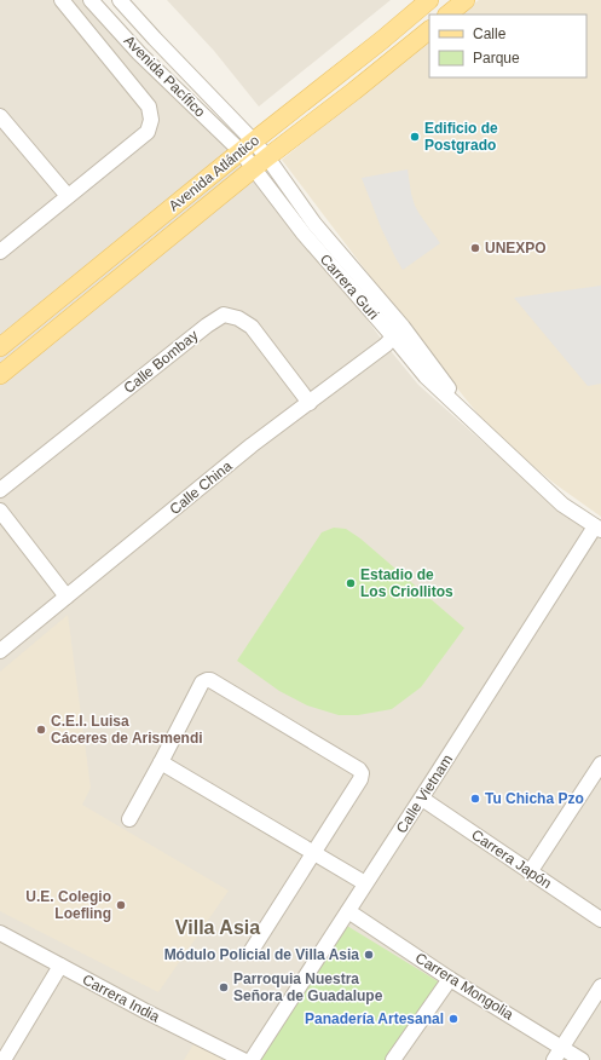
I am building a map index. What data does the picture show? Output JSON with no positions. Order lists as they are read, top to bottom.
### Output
{
  "streets": {
    "main road": ["Avenida Atlántico"],
    "street": [
      "Avenida Pacífico",
      "Carrera Guri",
      "Calle Bombay",
      "Calle China",
      "Calle Vietnam",
      "Carrera Japón",
      "Carrera Mongolia",
      "Carrera India"
    ]
  },
  "crossings": [
    ["Avenida Pacífico", "Avenida Atlántico"],
    ["Avenida Pacífico", "Carrera Guri"],
    ["Avenida Atlántico", "Carrera Guri"],
    ["Carrera Guri", "Calle China"],
    ["Carrera Guri", "Calle Vietnam"],
    ["Calle Bombay", "Calle China"],
    ["Calle Vietnam", "Carrera Japón"],
    ["Calle Vietnam", "Carrera Mongolia"]
  ],
  "districts": ["Villa Asia"],
  "places": [
    "Edificio de Postgrado",
    "UNEXPO",
    "Estadio de Los Criollitos",
    "C.E.I. Luisa Cáceres de Arismendi",
    "Tu Chicha Pzo",
    "U.E. Colegio Loefling",
    "Módulo Policial de Villa Asia",
    "Parroquia Nuestra Señora de Guadalupe",
    "Panadería Artesanal"
  ],
  "legend": ["Calle", "Parque"]
}
